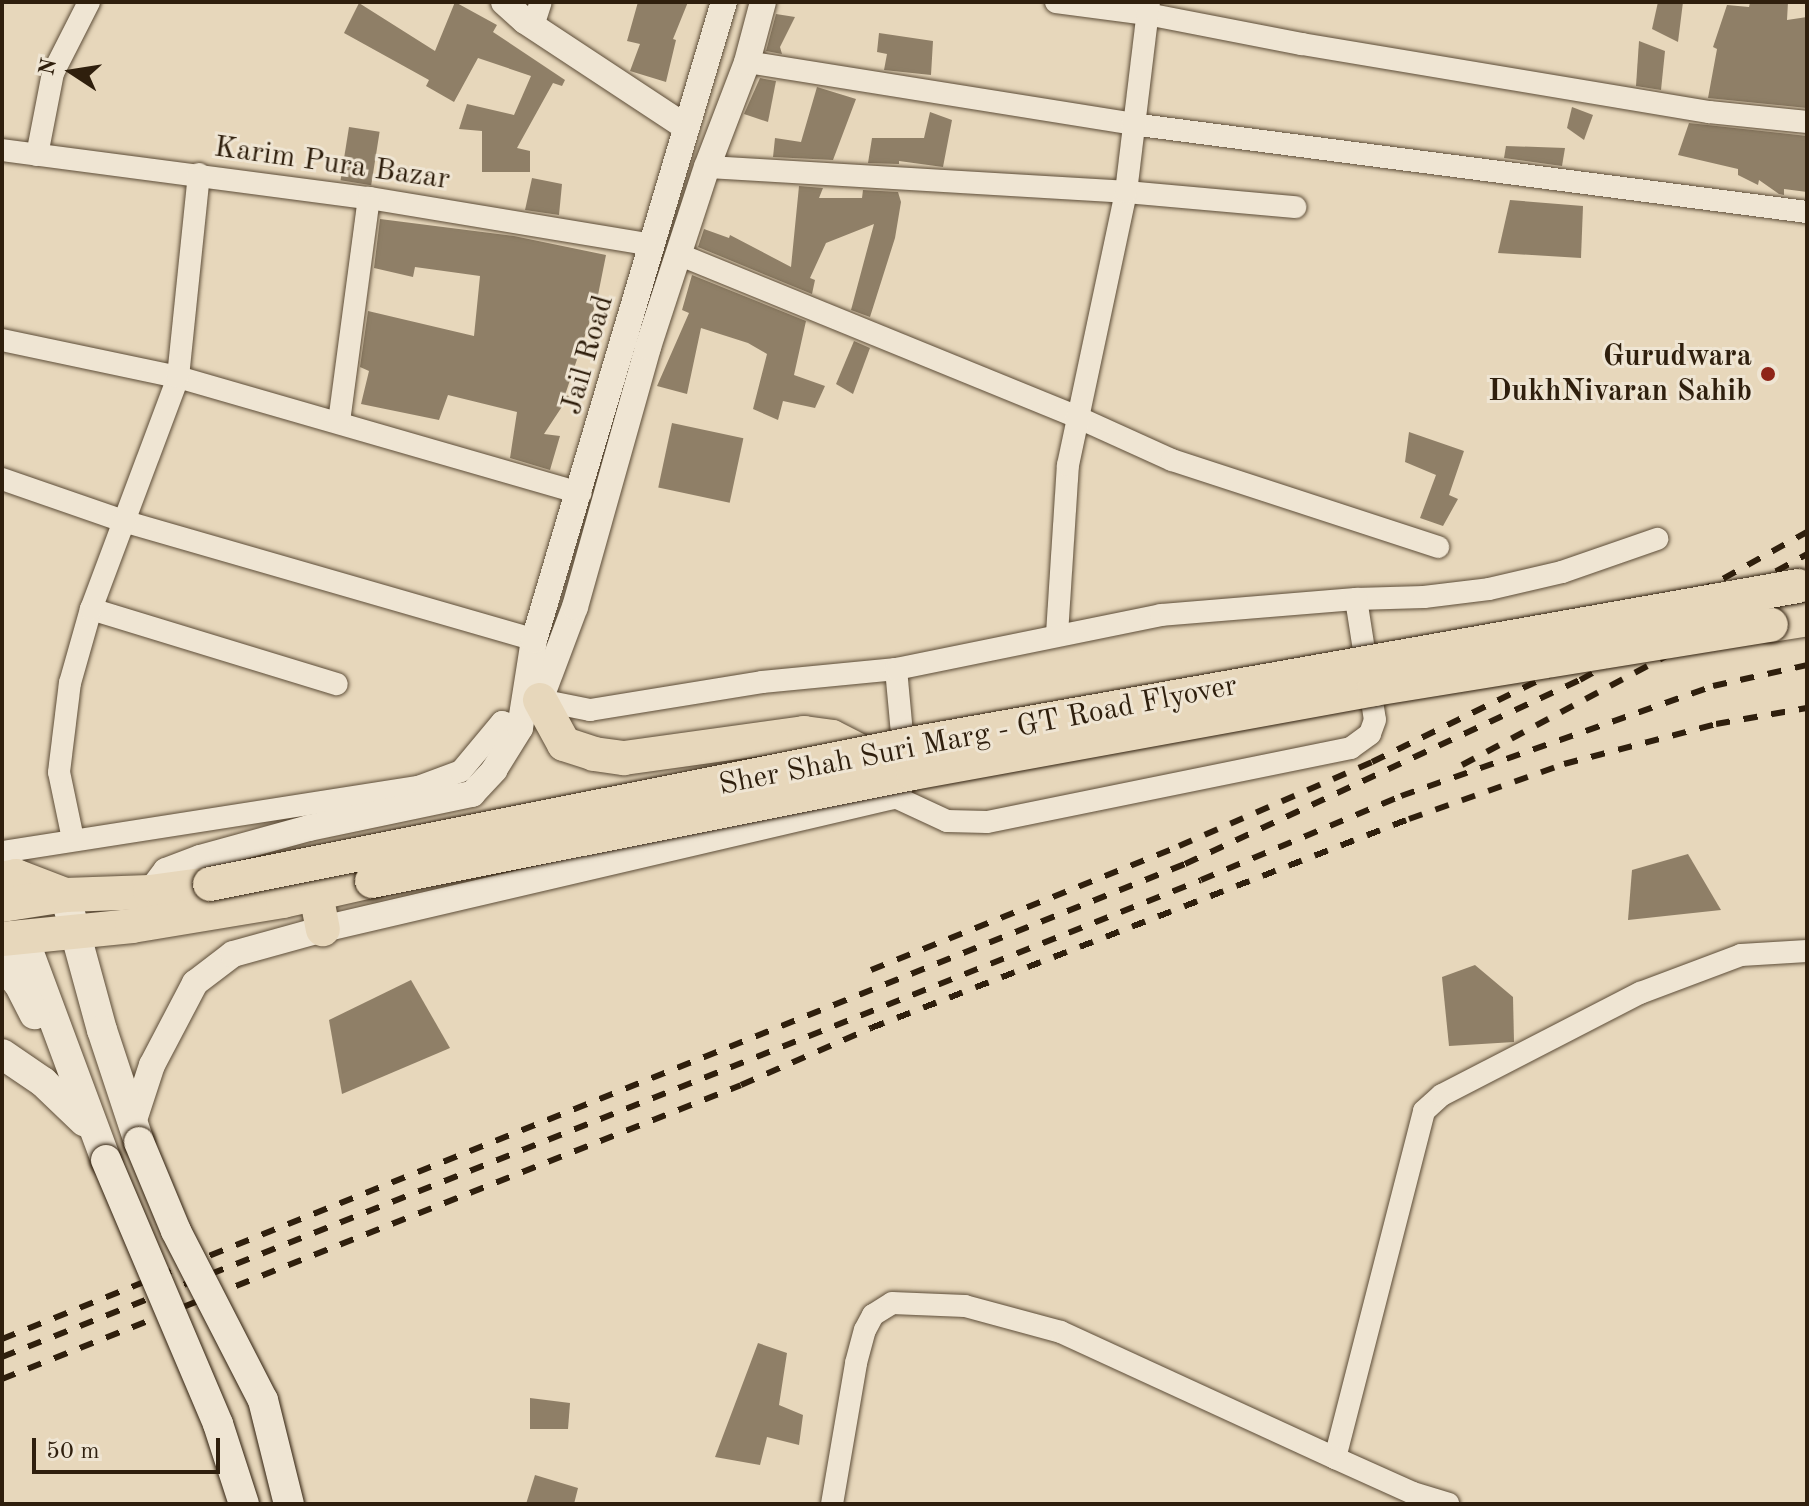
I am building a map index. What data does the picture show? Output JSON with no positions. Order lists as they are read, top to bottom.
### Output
{
  "streets": {
    "main road": ["Sher Shah Suri Marg - GT Road Flyover"],
    "street": ["Karim Pura Bazar", "Jail Road"]
  },
  "crossings": [
    ["Karim Pura Bazar", "Jail Road"]
  ],
  "places": ["Gurudwara DukhNivaran Sahib"],
  "scale_bar": "50 m",
  "north": "left"
}
